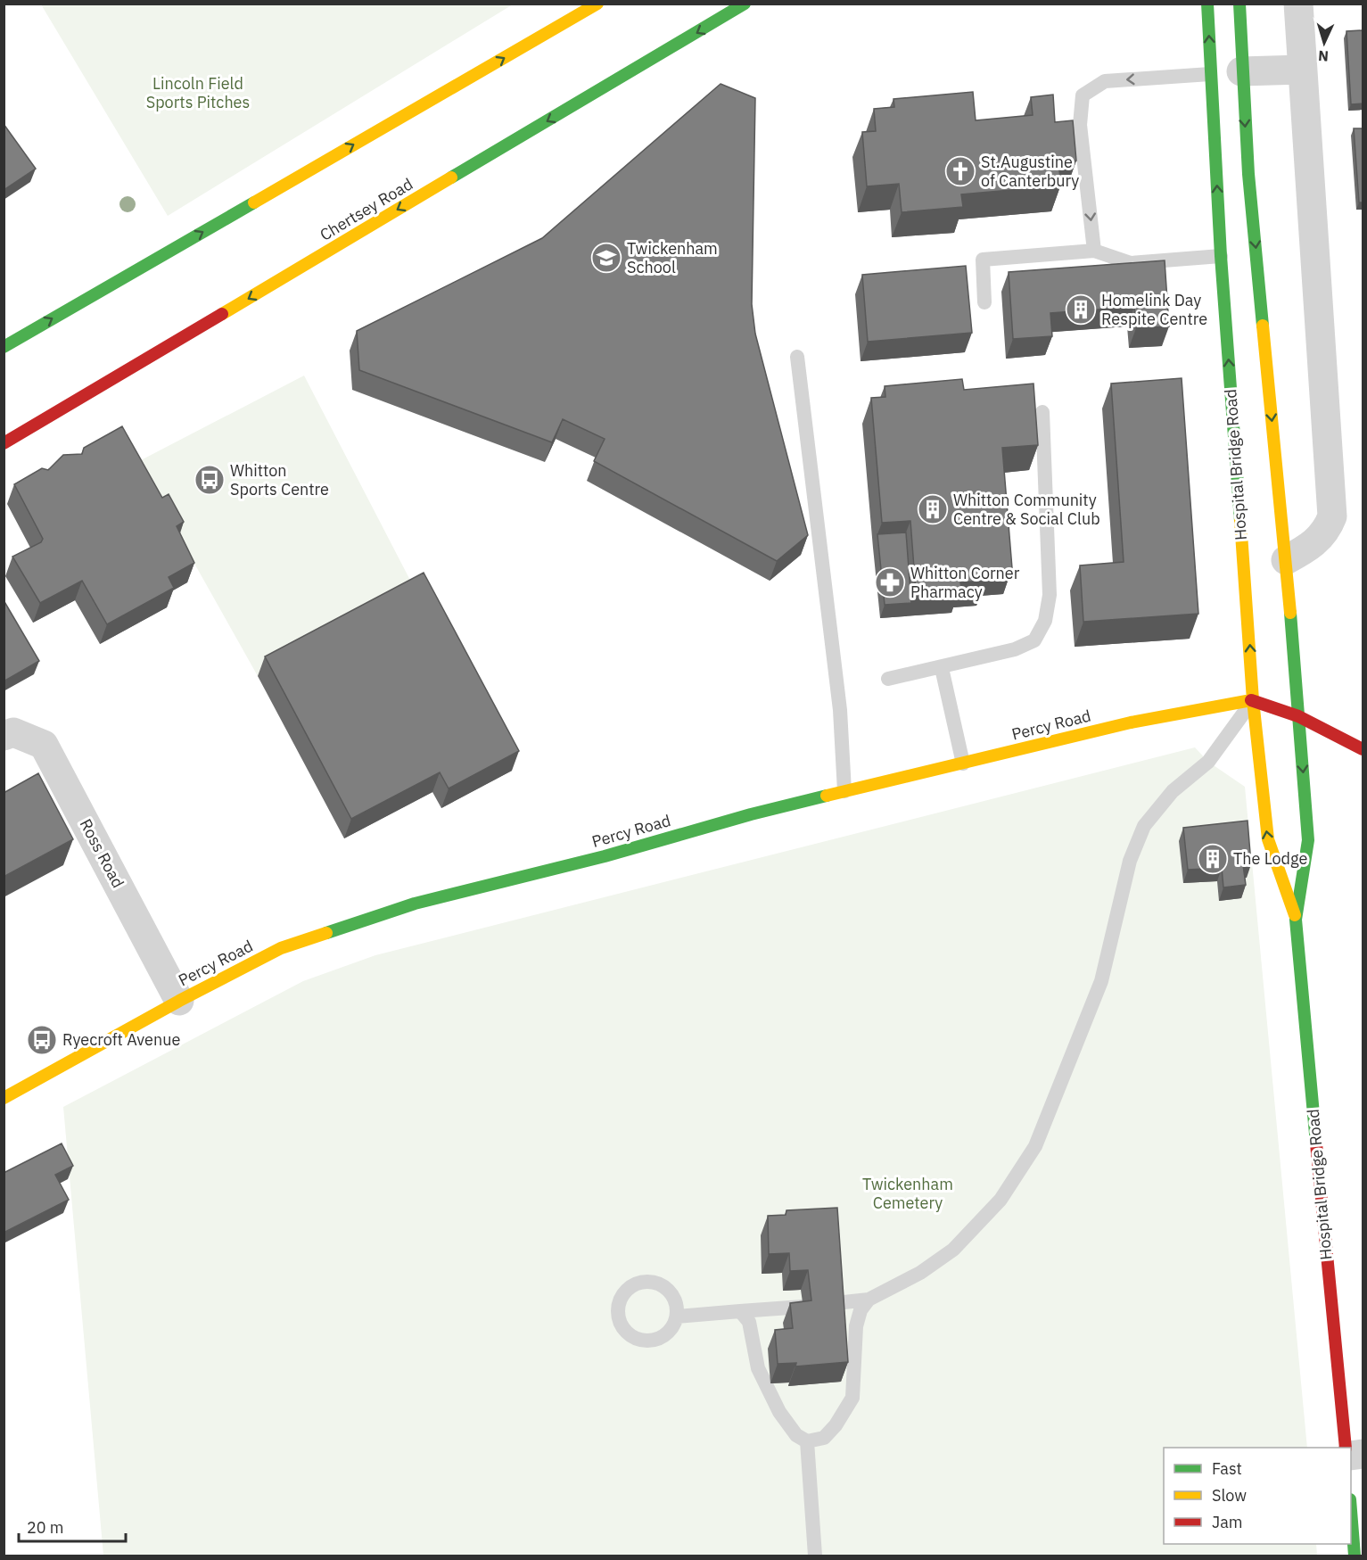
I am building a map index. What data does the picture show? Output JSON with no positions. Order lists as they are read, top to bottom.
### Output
{
  "streets": {
    "main road": ["Chertsey Road", "Hospital Bridge Road", "Percy Road"],
    "street": ["Ross Road"]
  },
  "crossings": [
    ["Hospital Bridge Road", "Percy Road"],
    ["Percy Road", "Ross Road"]
  ],
  "parks": ["Lincoln Field Sports Pitches", "Twickenham Cemetery"],
  "places": {
    "church": ["St.Augustine of Canterbury"],
    "school or university": ["Twickenham School"],
    "building": ["Homelink Day Respite Centre", "Whitton Community Centre & Social Club", "The Lodge"],
    "bus stop": ["Whitton Sports Centre", "Ryecroft Avenue"],
    "pharmacy": ["Whitton Corner Pharmacy"]
  },
  "legend": ["Fast", "Slow", "Jam"],
  "scale_bar": "20 m",
  "north": "bottom"
}
